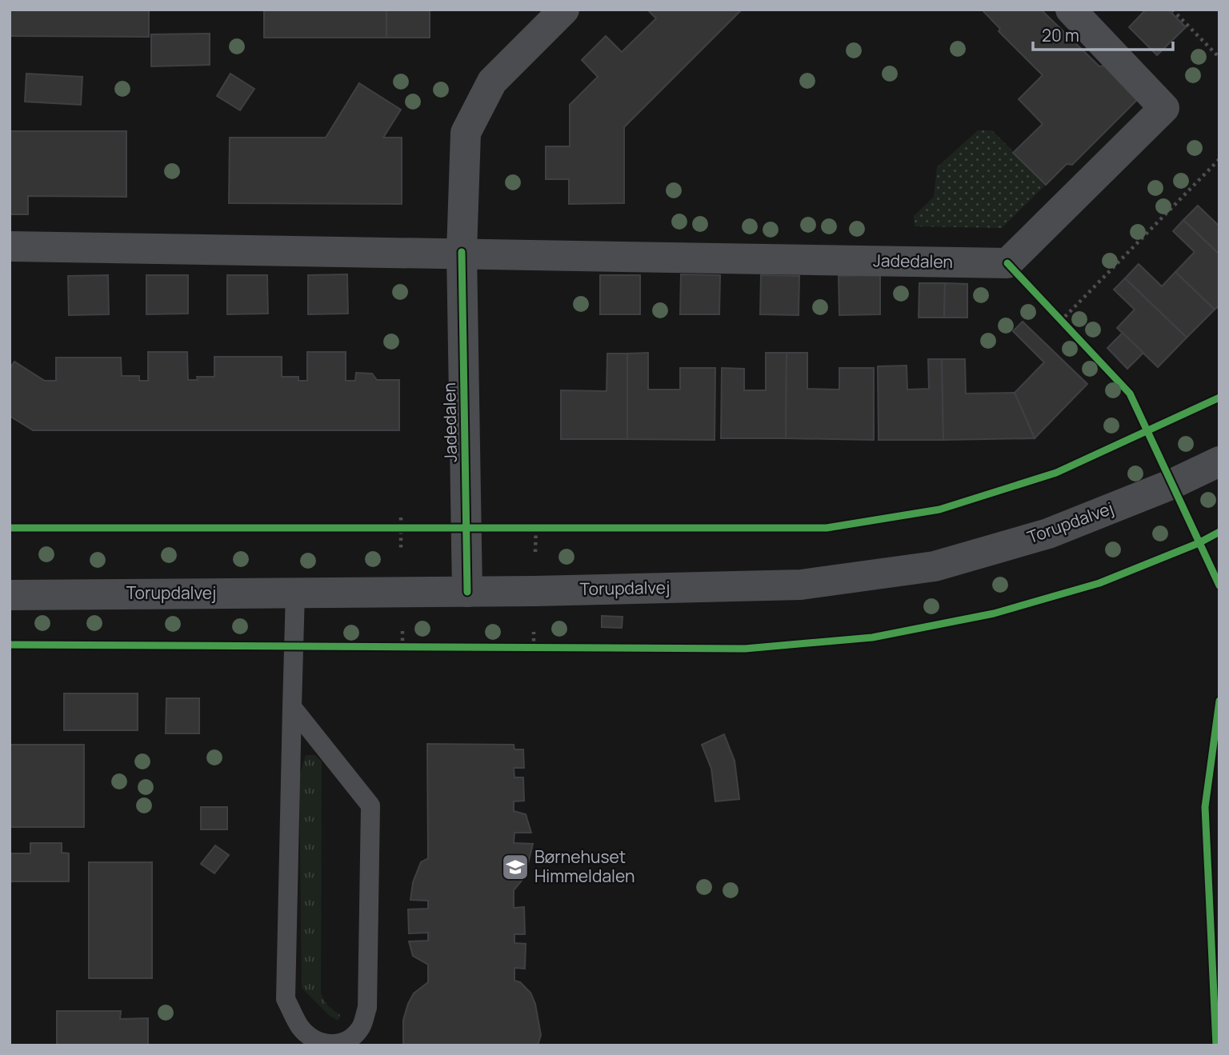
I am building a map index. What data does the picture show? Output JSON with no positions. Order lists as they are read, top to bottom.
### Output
{
  "streets": {
    "street": ["Jadedalen", "Torupdalvej"]
  },
  "crossings": [
    ["Jadedalen", "Torupdalvej"]
  ],
  "places": {
    "school or university": ["Børnehuset Himmeldalen"]
  },
  "scale_bar": "20 m"
}
